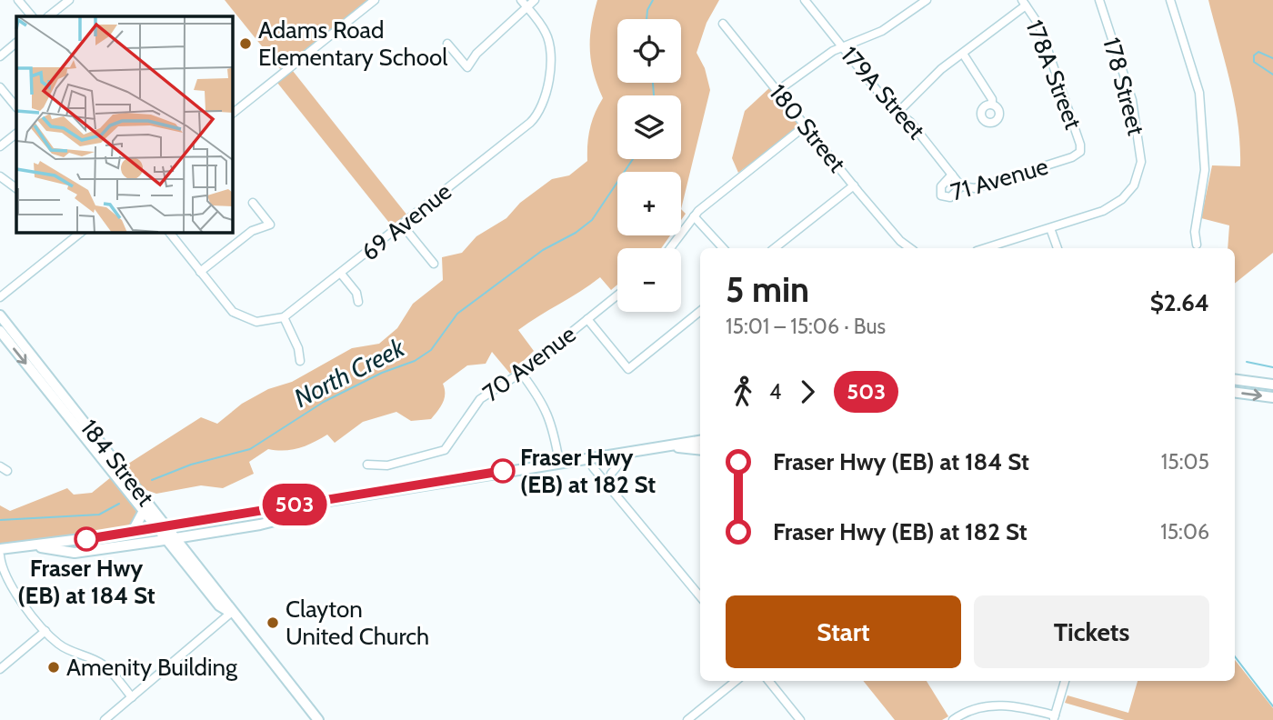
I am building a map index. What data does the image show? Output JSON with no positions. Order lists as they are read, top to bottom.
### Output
{
  "streets": {
    "main road": ["184 Street"],
    "street": [
      "178A Street",
      "178 Street",
      "179A Street",
      "180 Street",
      "71 Avenue",
      "69 Avenue",
      "70 Avenue"
    ]
  },
  "crossings": [
    ["178A Street", "71 Avenue"],
    ["179A Street", "71 Avenue"]
  ],
  "water": ["North Creek"],
  "places": [
    "Adams Road Elementary School",
    "Fraser Hwy (EB) at 182 St",
    "Fraser Hwy (EB) at 184 St",
    "Clayton United Church",
    "Amenity Building"
  ],
  "lines": ["bus line 503"],
  "page": {
    "on_map": "503",
    "map_buttons": ["+", "−"],
    "heading": ["5 min", "15:01 – 15:06 · Bus", "$2.64"],
    "legs": ["4", "503"],
    "list": [
      {
        "name": "Fraser Hwy (EB) at 184 St",
        "value": "15:05"
      },
      {
        "name": "Fraser Hwy (EB) at 182 St",
        "value": "15:06"
      }
    ],
    "buttons": ["Start", "Tickets"]
  }
}
